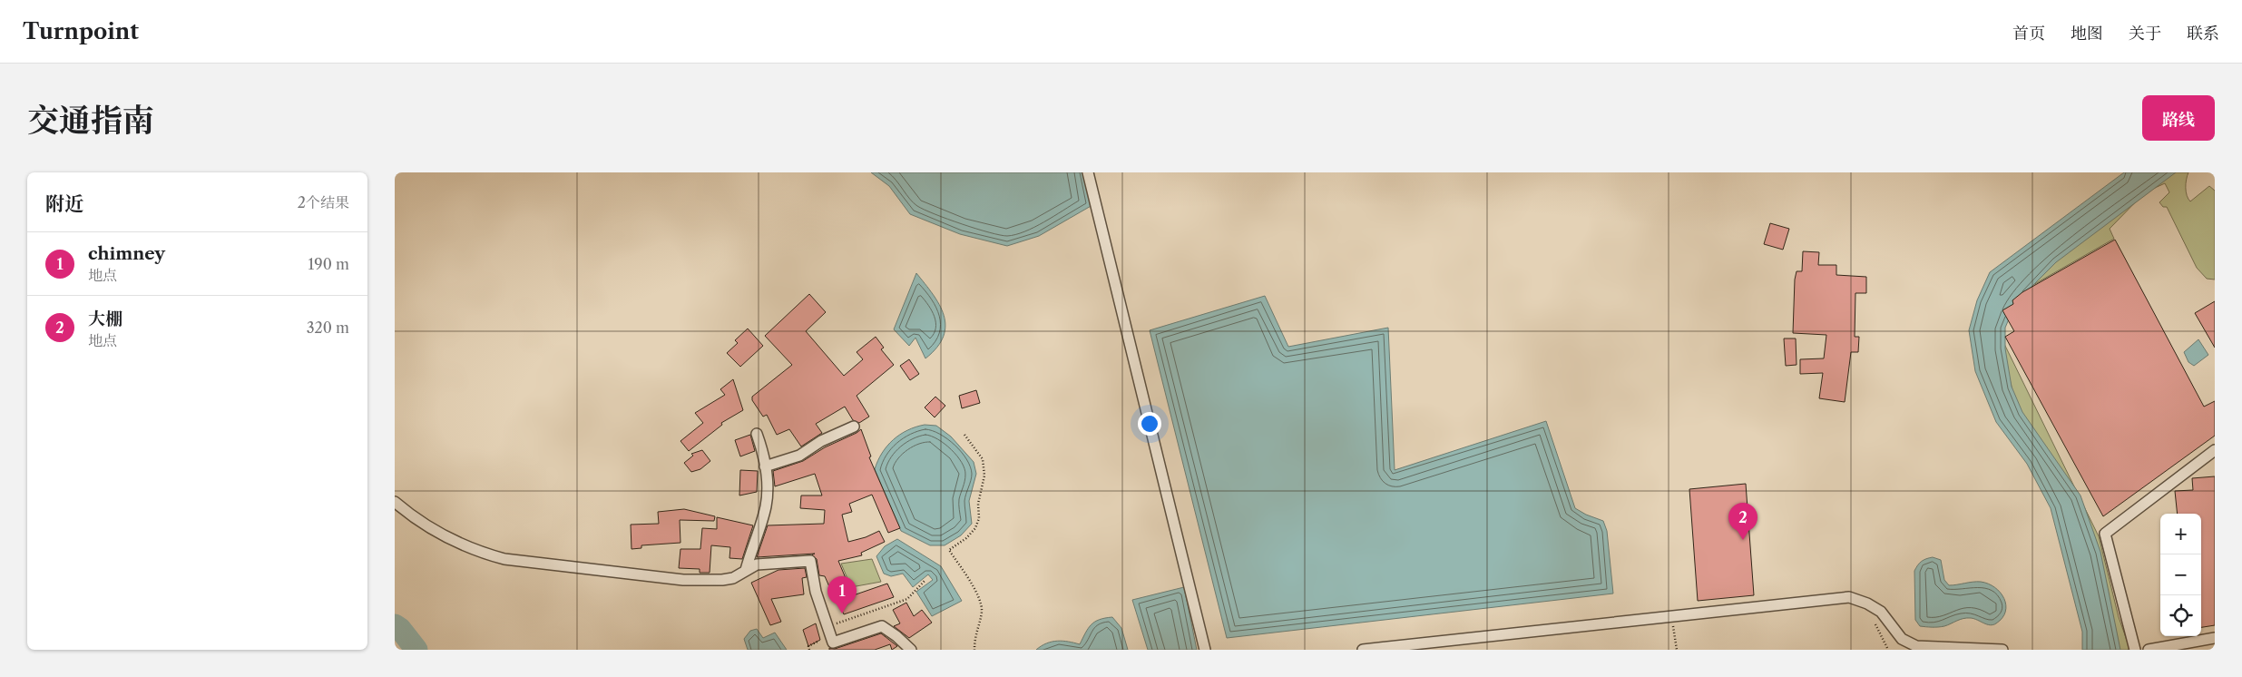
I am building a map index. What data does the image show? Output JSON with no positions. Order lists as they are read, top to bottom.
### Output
{
  "page": {
    "header": "Turnpoint",
    "nav": [
      "首页",
      "地图",
      "关于",
      "联系"
    ],
    "title": "交通指南",
    "buttons": "路线",
    "heading": ["附近", "2个结果"],
    "list": [
      {
        "mark": "1",
        "name": "chimney",
        "note": "地点",
        "value": "190 m"
      },
      {
        "mark": "2",
        "name": "大棚",
        "note": "地点",
        "value": "320 m"
      }
    ],
    "pins": ["2", "1"],
    "map_buttons": ["+", "−"]
  }
}
